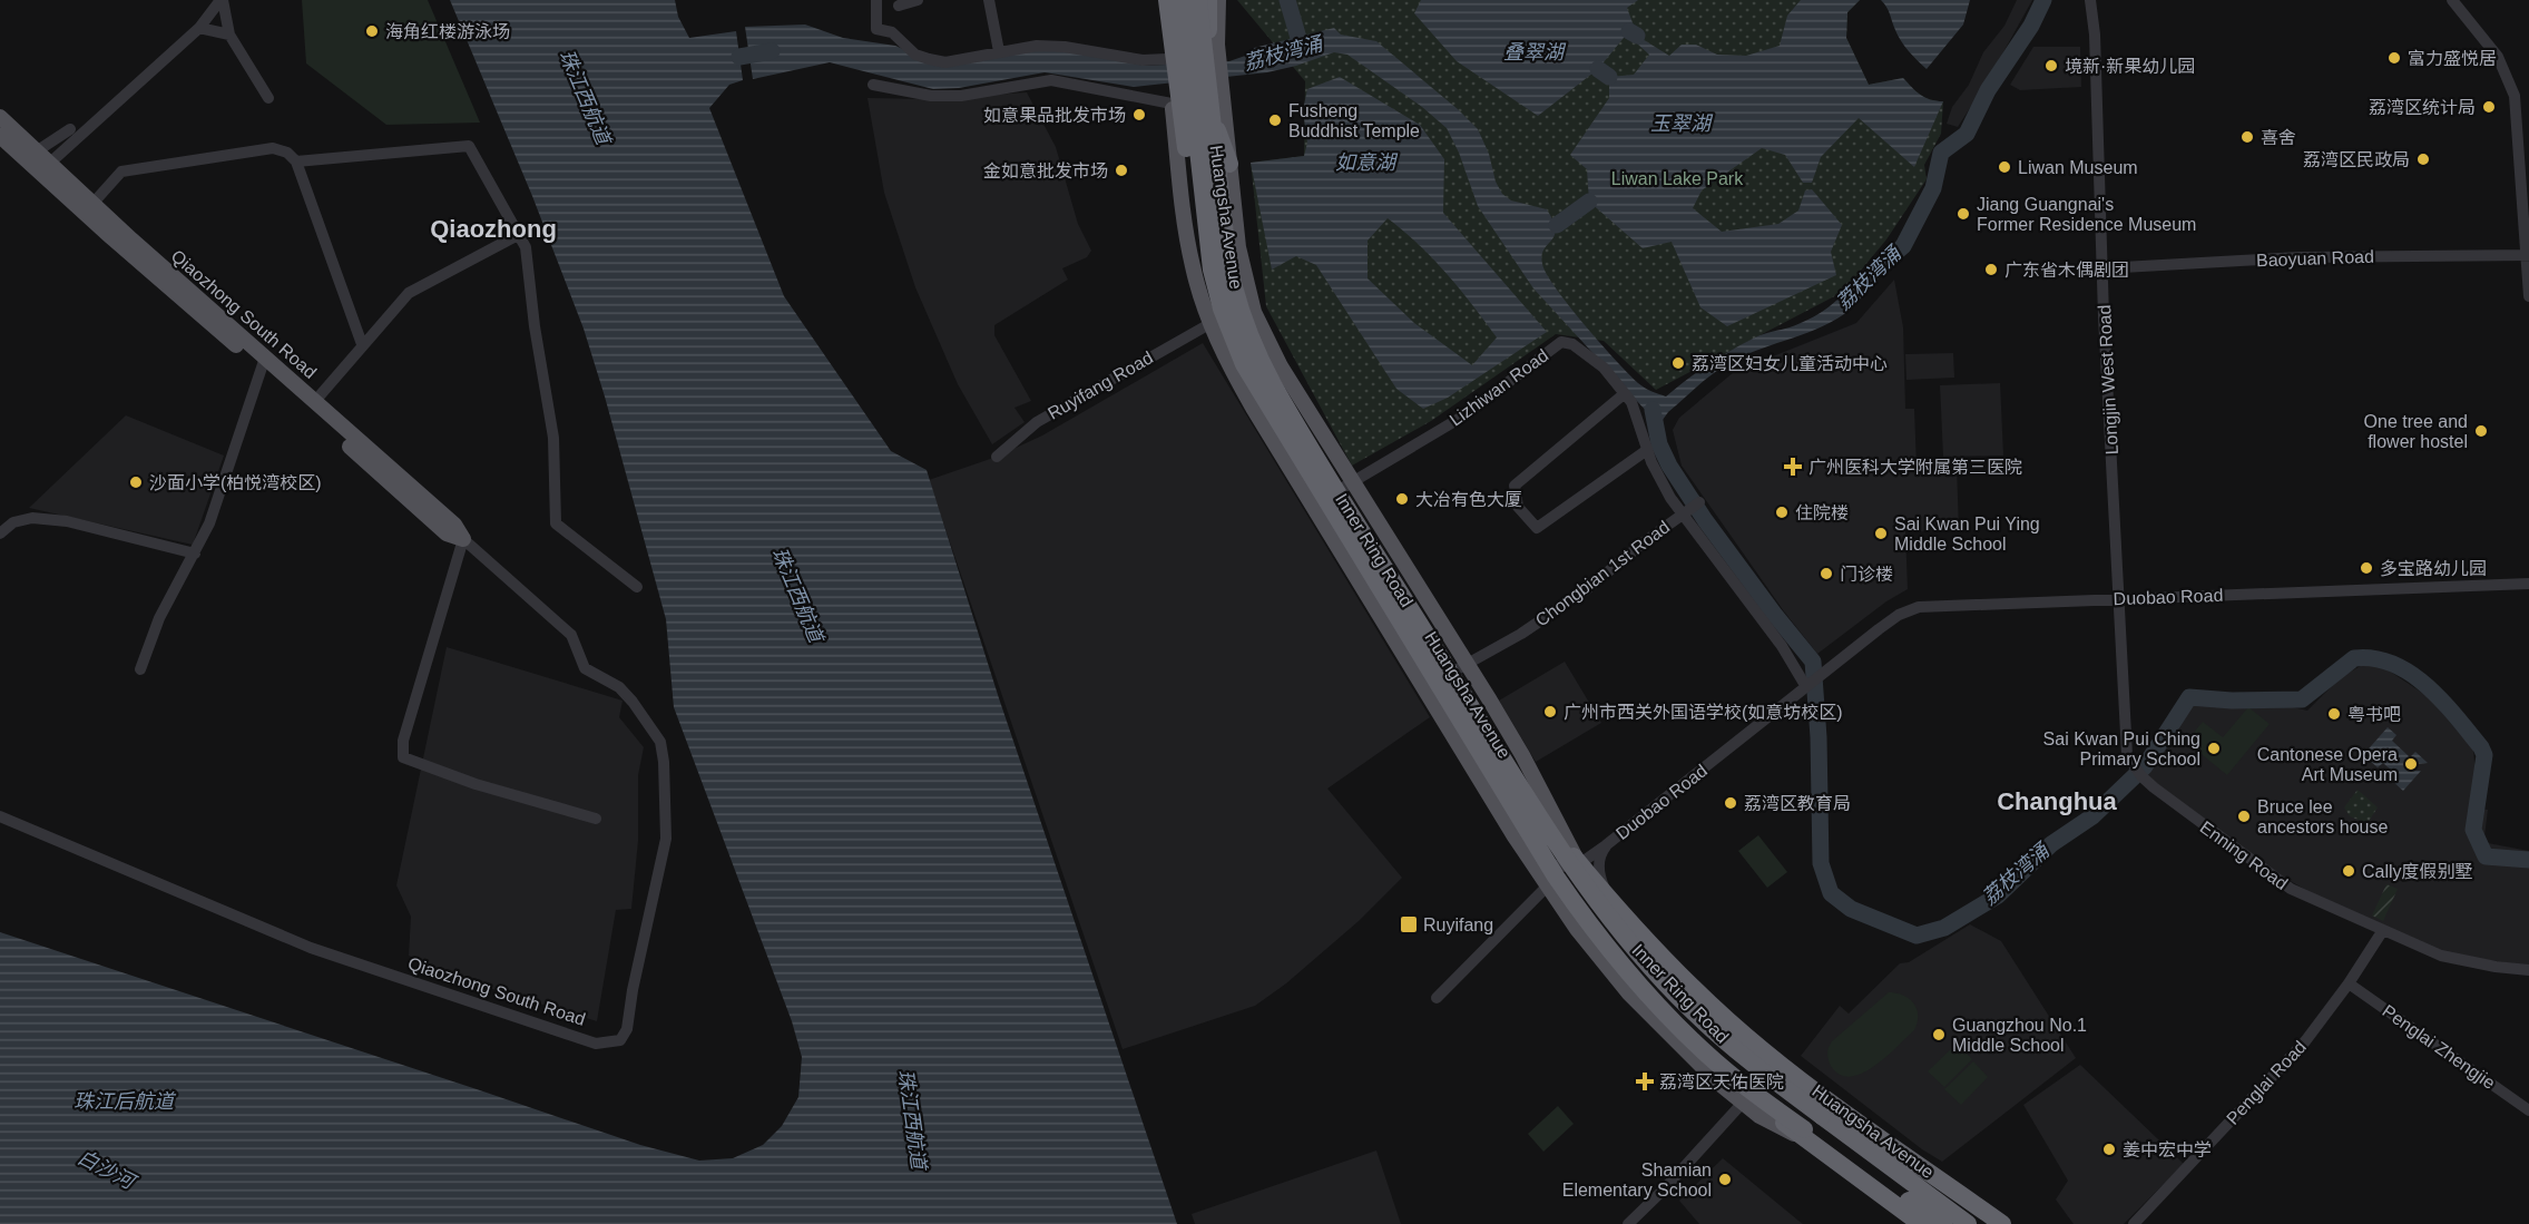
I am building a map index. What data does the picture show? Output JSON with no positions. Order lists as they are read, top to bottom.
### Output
{
  "streets": {
    "highway": ["Huangsha Avenue", "Inner Ring Road"],
    "main road": ["Qiaozhong South Road"],
    "street": [
      "Baoyuan Road",
      "Longjin West Road",
      "Ruyifang Road",
      "Lizhiwan Road",
      "Chongbian 1st Road",
      "Duobao Road",
      "Enning Road",
      "Penglai Zhengjie",
      "Penglai Road"
    ]
  },
  "crossings": [
    ["Huangsha Avenue", "Ruyifang Road"],
    ["Huangsha Avenue", "Lizhiwan Road"],
    ["Huangsha Avenue", "Inner Ring Road"],
    ["Huangsha Avenue", "Chongbian 1st Road"],
    ["Huangsha Avenue", "Duobao Road"],
    ["Baoyuan Road", "Longjin West Road"],
    ["Longjin West Road", "Duobao Road"],
    ["Longjin West Road", "Enning Road"],
    ["Lizhiwan Road", "Chongbian 1st Road"],
    ["Lizhiwan Road", "Duobao Road"],
    ["Duobao Road", "Enning Road"],
    ["Enning Road", "Penglai Road"],
    ["Penglai Zhengjie", "Penglai Road"]
  ],
  "districts": ["Qiaozhong", "Changhua"],
  "water": [
    "叠翠湖",
    "荔枝湾涌",
    "珠江西航道",
    "玉翠湖",
    "如意湖",
    "珠江后航道",
    "白沙河"
  ],
  "parks": ["Liwan Lake Park"],
  "places": {
    "other": [
      "海角红楼游泳场",
      "富力盛悦居",
      "境新·新果幼儿园",
      "荔湾区统计局",
      "如意果品批发市场",
      "Fusheng Buddhist Temple",
      "喜舍",
      "荔湾区民政局",
      "Liwan Museum",
      "金如意批发市场",
      "Jiang Guangnai's Former Residence Museum",
      "广东省木偶剧团",
      "荔湾区妇女儿童活动中心",
      "One tree and flower hostel",
      "沙面小学(柏悦湾校区)",
      "大冶有色大厦",
      "住院楼",
      "Sai Kwan Pui Ying Middle School",
      "多宝路幼儿园",
      "门诊楼",
      "广州市西关外国语学校(如意坊校区)",
      "粤书吧",
      "Sai Kwan Pui Ching Primary School",
      "Cantonese Opera Art Museum",
      "荔湾区教育局",
      "Bruce lee ancestors house",
      "Cally度假别墅",
      "Guangzhou No.1 Middle School",
      "姜中宏中学",
      "Shamian Elementary School"
    ],
    "health": ["广州医科大学附属第三医院", "荔湾区天佑医院"],
    "transit": ["Ruyifang"]
  }
}
